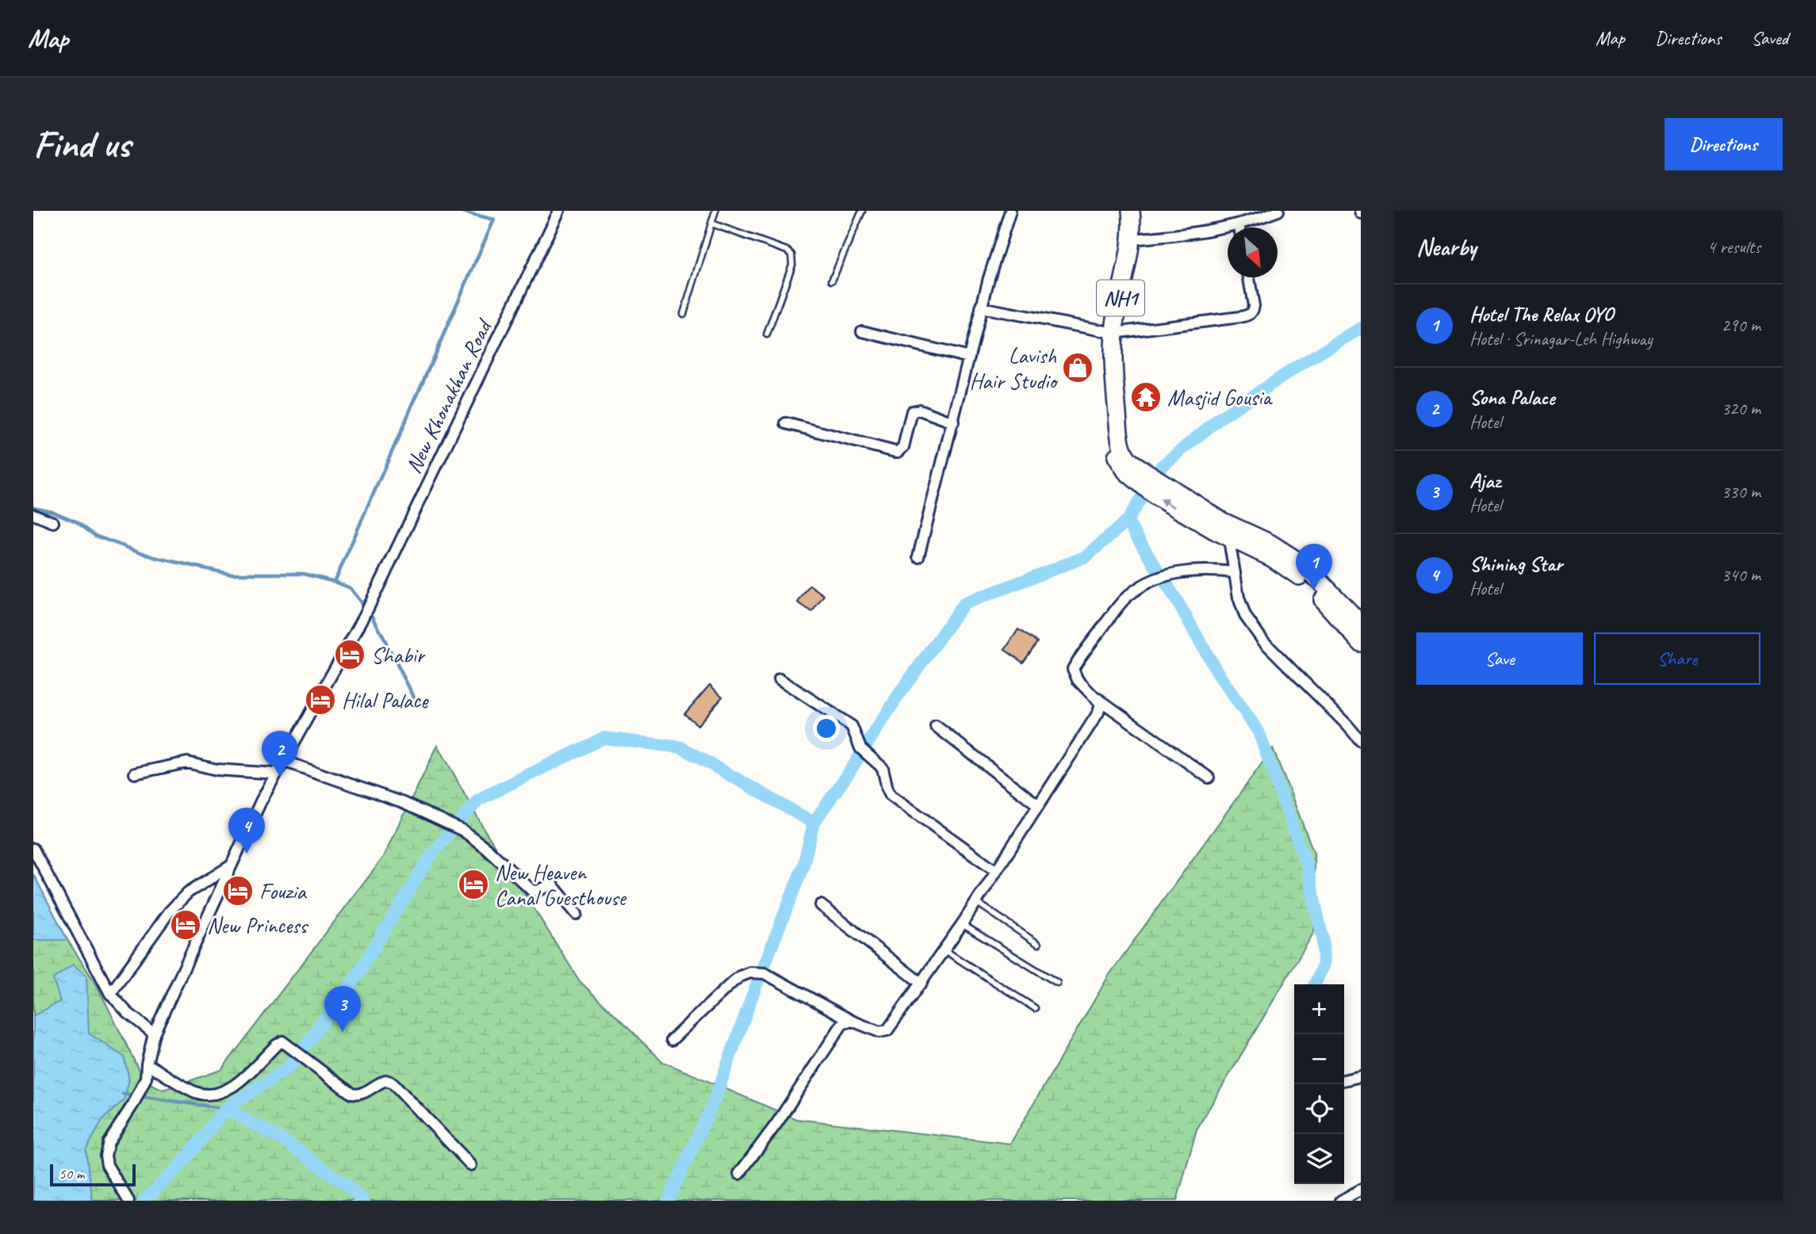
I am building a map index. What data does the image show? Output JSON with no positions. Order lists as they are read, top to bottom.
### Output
{
  "streets": {
    "highway": ["NH1"],
    "street": ["New Khonakhan Road"]
  },
  "places": {
    "shop": ["Lavish Hair Studio"],
    "temple": ["Masjid Gousia"],
    "hotel": [
      "Shabir",
      "Hilal Palace",
      "New Heaven Canal Guesthouse",
      "Fouzia",
      "New Princess"
    ]
  },
  "scale_bar": "50 m",
  "north": "bottom right",
  "page": {
    "header": "Map",
    "nav": ["Map", "Directions", "Saved"],
    "buttons": [
      "Directions",
      ["Save", "Share"]
    ],
    "title": "Find us",
    "heading": ["Nearby", "4 results"],
    "list": [
      {
        "mark": "1",
        "name": "Hotel The Relax OYO",
        "note": "Hotel · Srinagar-Leh Highway",
        "value": "290 m"
      },
      {
        "mark": "2",
        "name": "Sona Palace",
        "note": "Hotel",
        "value": "320 m"
      },
      {
        "mark": "3",
        "name": "Ajaz",
        "note": "Hotel",
        "value": "330 m"
      },
      {
        "mark": "4",
        "name": "Shining Star",
        "note": "Hotel",
        "value": "340 m"
      }
    ],
    "pins": [
      "1",
      "2",
      "4",
      "3"
    ],
    "map_buttons": ["+", "−"],
    "scale": "50 m"
  }
}
